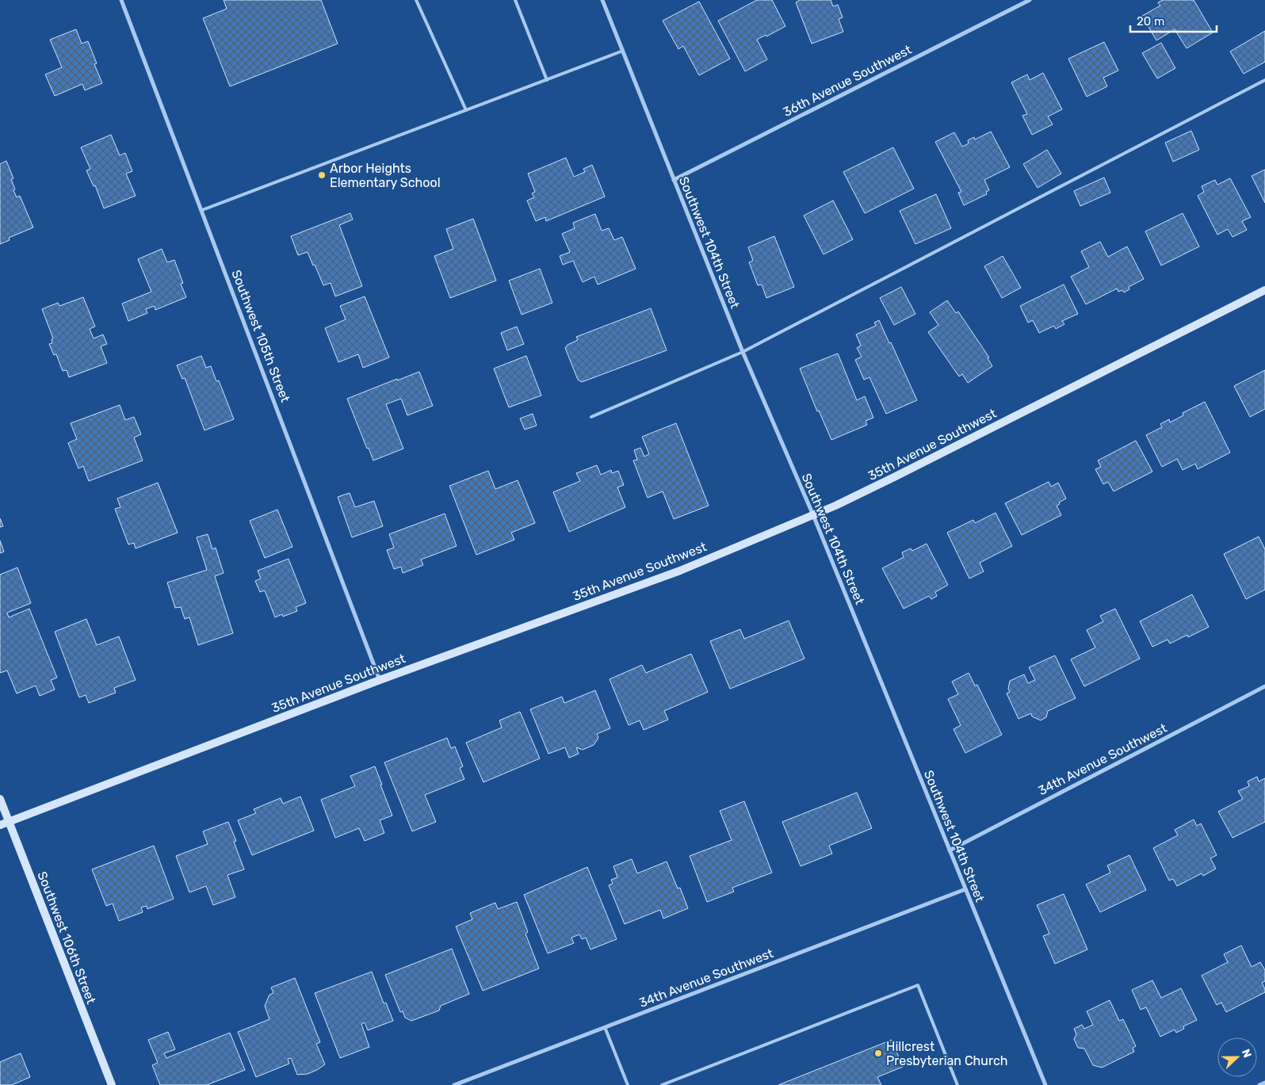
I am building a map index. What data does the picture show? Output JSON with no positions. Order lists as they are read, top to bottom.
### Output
{
  "streets": {
    "street": [
      "36th Avenue Southwest",
      "Southwest 104th Street",
      "Southwest 105th Street",
      "35th Avenue Southwest",
      "34th Avenue Southwest",
      "Southwest 106th Street"
    ]
  },
  "crossings": [
    ["36th Avenue Southwest", "Southwest 104th Street"],
    ["Southwest 104th Street", "35th Avenue Southwest"],
    ["Southwest 104th Street", "34th Avenue Southwest"],
    ["Southwest 105th Street", "35th Avenue Southwest"],
    ["35th Avenue Southwest", "Southwest 106th Street"]
  ],
  "places": ["Arbor Heights Elementary School", "Hillcrest Presbyterian Church"],
  "scale_bar": "20 m",
  "north": "right"
}
